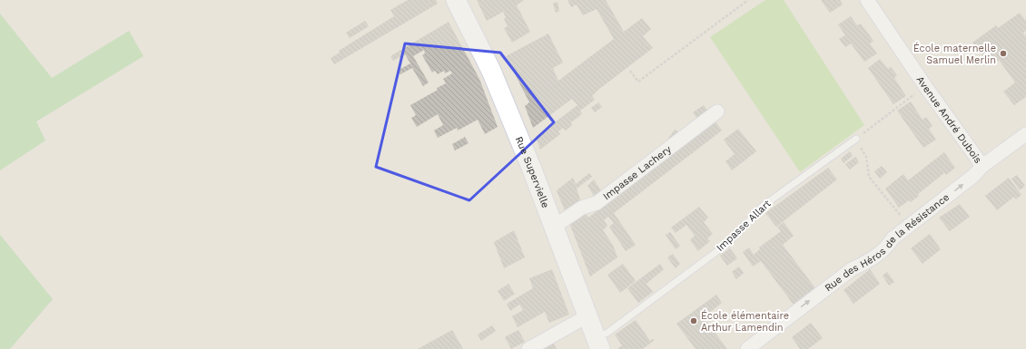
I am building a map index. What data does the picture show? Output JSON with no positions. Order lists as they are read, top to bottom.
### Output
{
  "streets": {
    "main road": ["Rue Supervielle"],
    "street": ["Avenue André Dubois", "Impasse Lachery", "Rue des Héros de la Résistance"],
    "lane": ["Impasse Allart"]
  },
  "crossings": [
    ["Avenue André Dubois", "Rue des Héros de la Résistance"],
    ["Rue Supervielle", "Impasse Lachery"],
    ["Rue Supervielle", "Impasse Allart"]
  ],
  "one_way": ["Rue des Héros de la Résistance"],
  "places": ["École maternelle Samuel Merlin", "École élémentaire Arthur Lamendin"]
}
